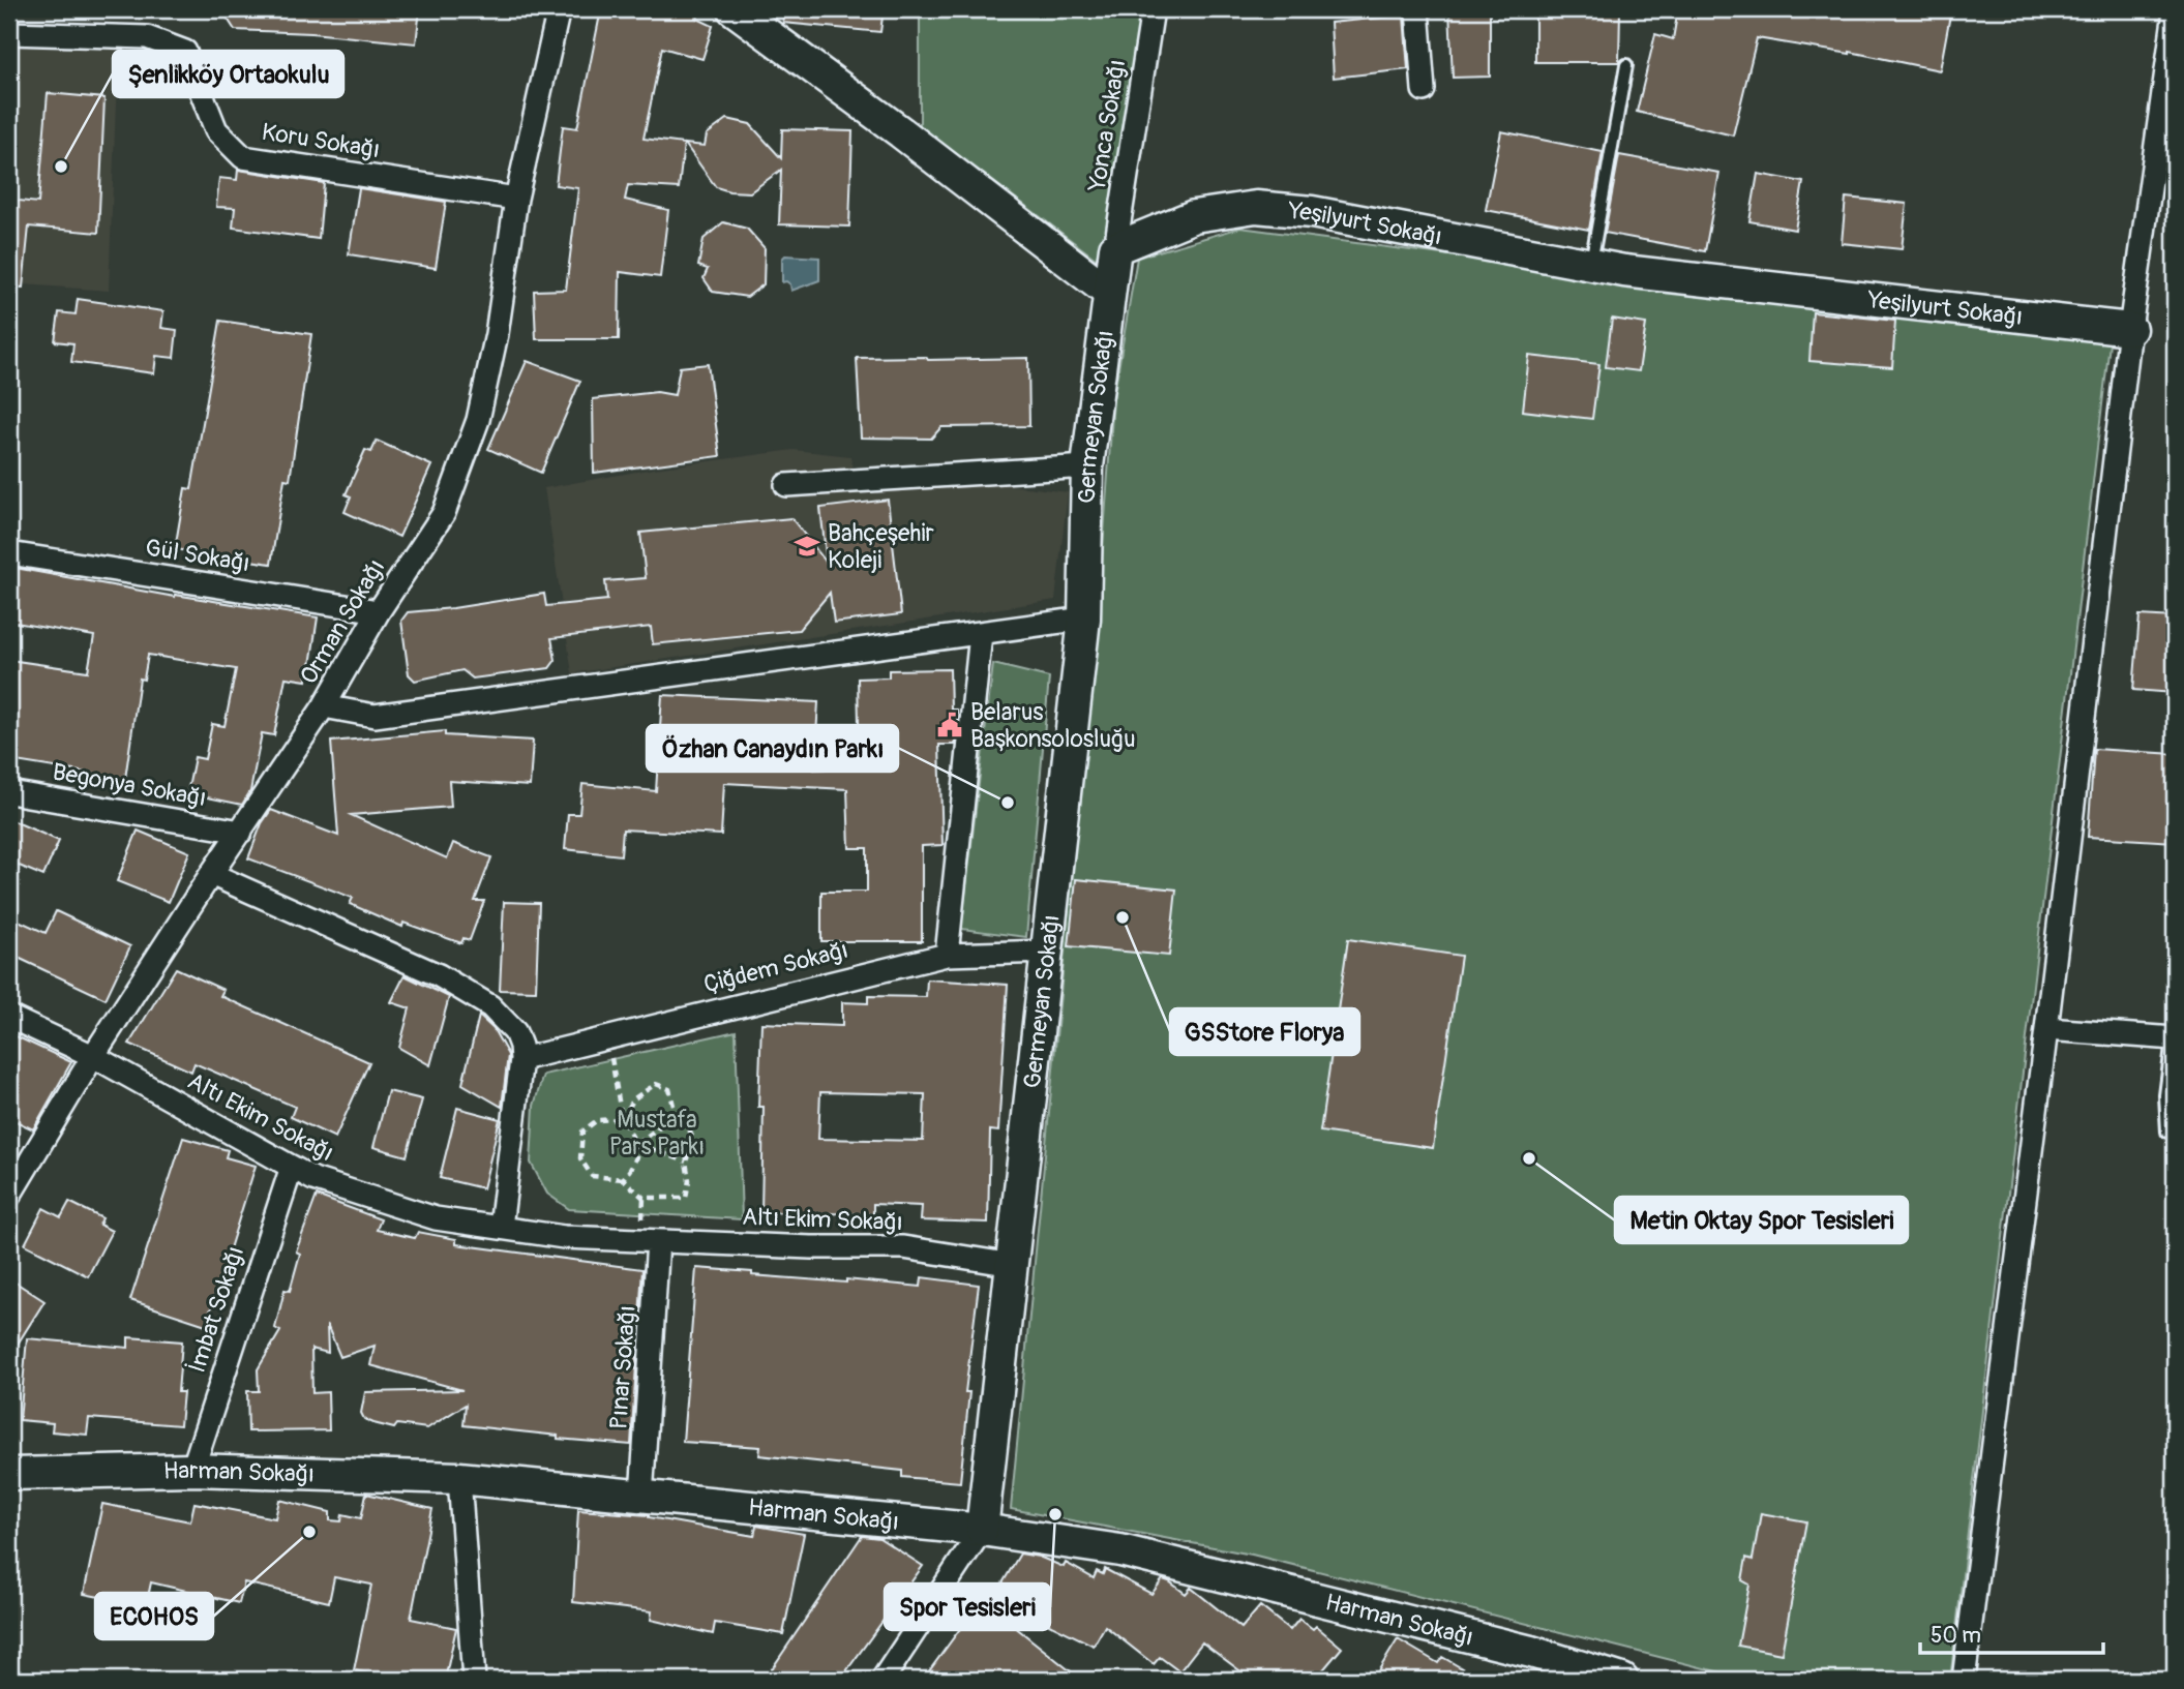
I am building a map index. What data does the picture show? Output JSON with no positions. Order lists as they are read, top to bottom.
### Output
{
  "streets": {
    "main road": ["Yeşilyurt Sokağı", "Germeyan Sokağı", "Harman Sokağı"],
    "street": [
      "Yonca Sokağı",
      "Koru Sokağı",
      "Gül Sokağı",
      "Orman Sokağı",
      "Begonya Sokağı",
      "Çiğdem Sokağı",
      "Altı Ekim Sokağı",
      "İmbat Sokağı",
      "Pınar Sokağı"
    ]
  },
  "crossings": [
    ["Yonca Sokağı", "Yeşilyurt Sokağı"],
    ["Koru Sokağı", "Orman Sokağı"],
    ["Germeyan Sokağı", "Çiğdem Sokağı"],
    ["Germeyan Sokağı", "Altı Ekim Sokağı"],
    ["Germeyan Sokağı", "Harman Sokağı"],
    ["Gül Sokağı", "Orman Sokağı"],
    ["Orman Sokağı", "Begonya Sokağı"],
    ["Orman Sokağı", "Altı Ekim Sokağı"],
    ["Altı Ekim Sokağı", "İmbat Sokağı"],
    ["Altı Ekim Sokağı", "Pınar Sokağı"],
    ["İmbat Sokağı", "Harman Sokağı"],
    ["Pınar Sokağı", "Harman Sokağı"]
  ],
  "parks": ["Mustafa Pars Parkı"],
  "places": {
    "other": [
      "Şenlikköy Ortaokulu",
      "Özhan Canaydın Parkı",
      "GSStore Florya",
      "Metin Oktay Spor Tesisleri",
      "Spor Tesisleri",
      "ECOHOS"
    ],
    "school or university": ["Bahçeşehir Koleji"],
    "public building": ["Belarus Başkonsolosluğu"]
  },
  "scale_bar": "50 m"
}
